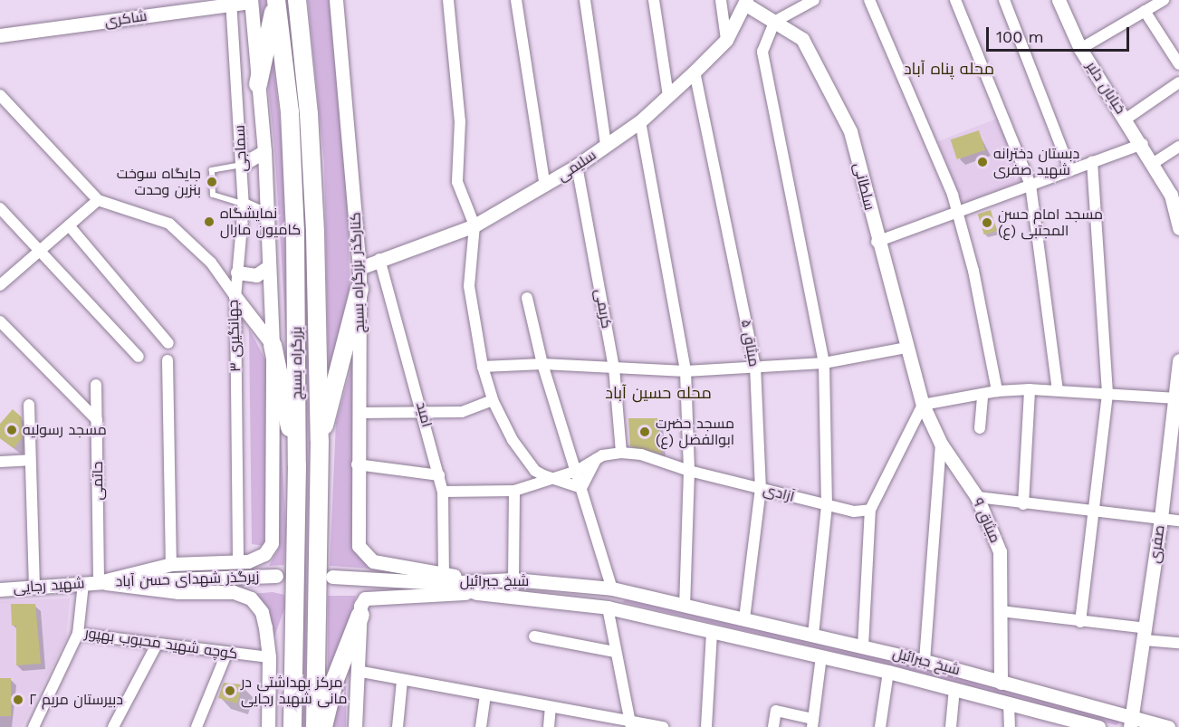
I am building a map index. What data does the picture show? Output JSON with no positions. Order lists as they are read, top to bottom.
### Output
{
  "streets": {
    "highway": ["بزرگراه بسیج"],
    "street": [
      "شاکری",
      "خیابان دلیر",
      "سماجی",
      "سلیمی",
      "سلطانی",
      "کنارگذر بزرگراه بسیج",
      "کریمی",
      "جهانگیری ۳",
      "میثاق ۵",
      "امید",
      "حاتمی",
      "آزادی",
      "میثاق ۹",
      "صفری",
      "زیرگذر شهدای حسن آباد",
      "شیخ جبرائیل",
      "شهید رجایی",
      "کوچه شهید محبوب بهپور"
    ]
  },
  "crossings": [
    ["شاکری", "سماجی"],
    ["سماجی", "جهانگیری ۳"],
    ["سلیمی", "سلطانی"],
    ["سلیمی", "کنارگذر بزرگراه بسیج"],
    ["سلیمی", "کریمی"],
    ["سلیمی", "میثاق ۵"],
    ["سلیمی", "امید"],
    ["سلطانی", "میثاق ۹"],
    ["کنارگذر بزرگراه بسیج", "امید"],
    ["کنارگذر بزرگراه بسیج", "شیخ جبرائیل"],
    ["کریمی", "آزادی"],
    ["میثاق ۵", "آزادی"],
    ["میثاق ۵", "شیخ جبرائیل"],
    ["بزرگراه بسیج", "کوچه شهید محبوب بهپور"],
    ["امید", "آزادی"],
    ["امید", "شیخ جبرائیل"],
    ["حاتمی", "زیرگذر شهدای حسن آباد"],
    ["حاتمی", "شهید رجایی"],
    ["میثاق ۹", "شیخ جبرائیل"],
    ["صفری", "شیخ جبرائیل"],
    ["زیرگذر شهدای حسن آباد", "شهید رجایی"],
    ["شهید رجایی", "کوچه شهید محبوب بهپور"]
  ],
  "districts": ["محله پناه آباد", "محله حسین آباد"],
  "places": [
    "دبستان دخترانه شهید صفری",
    "جایگاه سوخت بنزین وحدت",
    "نمایشگاه کامیون مارال",
    "مسجد امام حسن المجتبی (ع)",
    "مسجد رسولیه",
    "مسجد حضرت ابوالفضل (ع)",
    "مرکز بهداشتی در مانی شهید رجایی",
    "دبیرستان مریم ۲"
  ],
  "scale_bar": "100 m"
}
